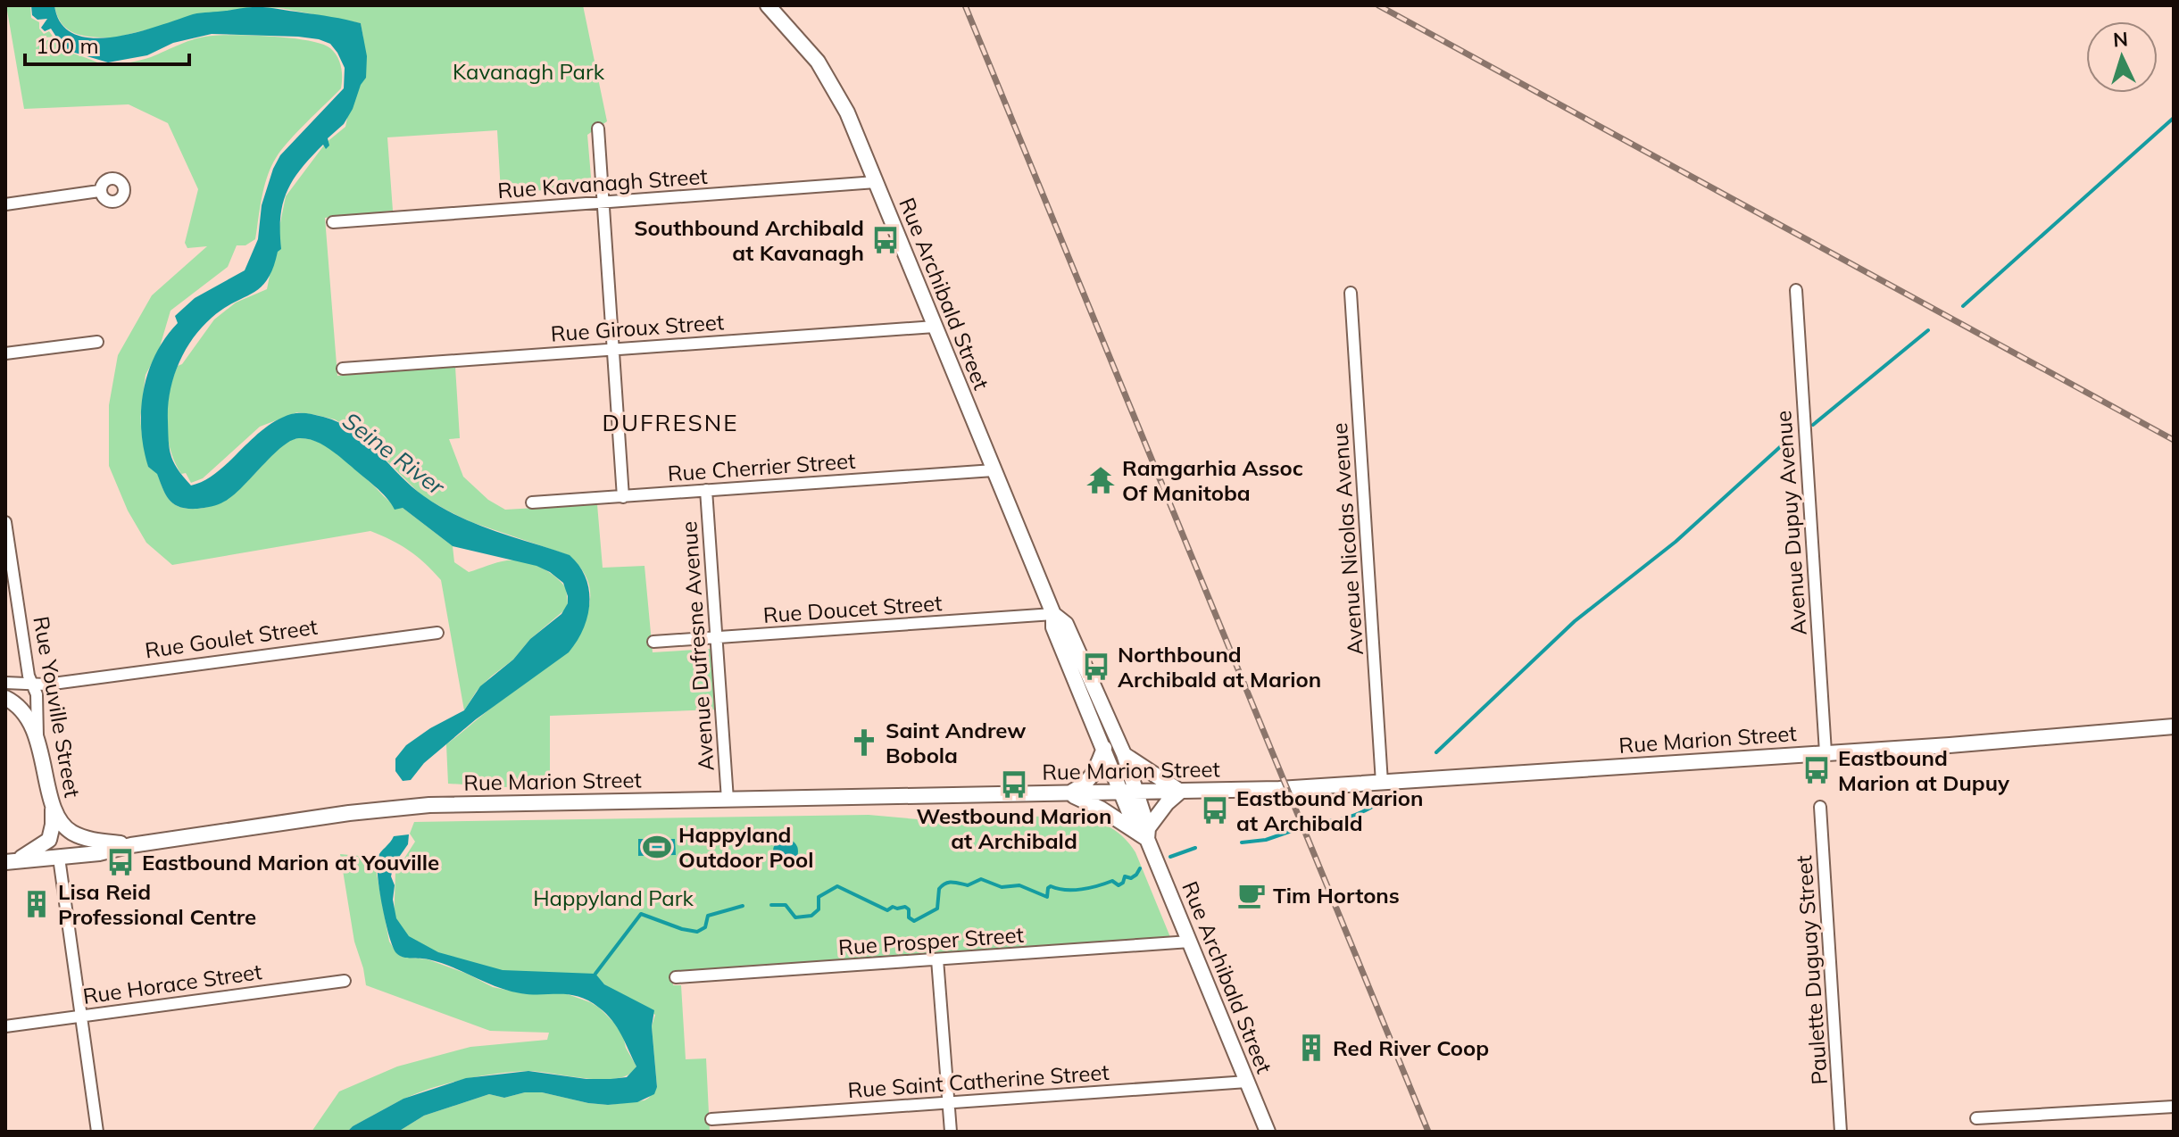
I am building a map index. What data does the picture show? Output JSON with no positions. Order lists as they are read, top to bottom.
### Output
{
  "streets": {
    "main road": ["Rue Archibald Street", "Rue Youville Street", "Rue Marion Street"],
    "street": [
      "Rue Kavanagh Street",
      "Rue Giroux Street",
      "Rue Cherrier Street",
      "Avenue Dupuy Avenue",
      "Avenue Nicolas Avenue",
      "Rue Doucet Street",
      "Rue Goulet Street",
      "Avenue Dufresne Avenue",
      "Rue Prosper Street",
      "Paulette Duguay Street",
      "Rue Horace Street",
      "Rue Saint Catherine Street"
    ]
  },
  "crossings": [
    ["Rue Kavanagh Street", "Rue Archibald Street"],
    ["Rue Archibald Street", "Rue Giroux Street"],
    ["Rue Archibald Street", "Rue Cherrier Street"],
    ["Rue Archibald Street", "Rue Doucet Street"],
    ["Rue Archibald Street", "Rue Marion Street"],
    ["Rue Archibald Street", "Rue Prosper Street"],
    ["Rue Archibald Street", "Rue Saint Catherine Street"],
    ["Rue Cherrier Street", "Avenue Dufresne Avenue"],
    ["Avenue Dupuy Avenue", "Rue Marion Street"],
    ["Avenue Nicolas Avenue", "Rue Marion Street"],
    ["Rue Doucet Street", "Avenue Dufresne Avenue"],
    ["Rue Goulet Street", "Rue Youville Street"],
    ["Avenue Dufresne Avenue", "Rue Marion Street"],
    ["Rue Youville Street", "Rue Marion Street"]
  ],
  "districts": ["DUFRESNE"],
  "water": ["Seine River"],
  "parks": ["Kavanagh Park", "Happyland Park"],
  "places": {
    "bus stop": [
      "Southbound Archibald at Kavanagh",
      "Northbound Archibald at Marion",
      "Eastbound Marion at Dupuy",
      "Westbound Marion at Archibald",
      "Eastbound Marion at Archibald",
      "Eastbound Marion at Youville"
    ],
    "temple": ["Ramgarhia Assoc Of Manitoba"],
    "church": ["Saint Andrew Bobola"],
    "sports": ["Happyland Outdoor Pool"],
    "cafe": ["Tim Hortons"],
    "building": ["Lisa Reid Professional Centre", "Red River Coop"]
  },
  "scale_bar": "100 m",
  "north": "top"
}
